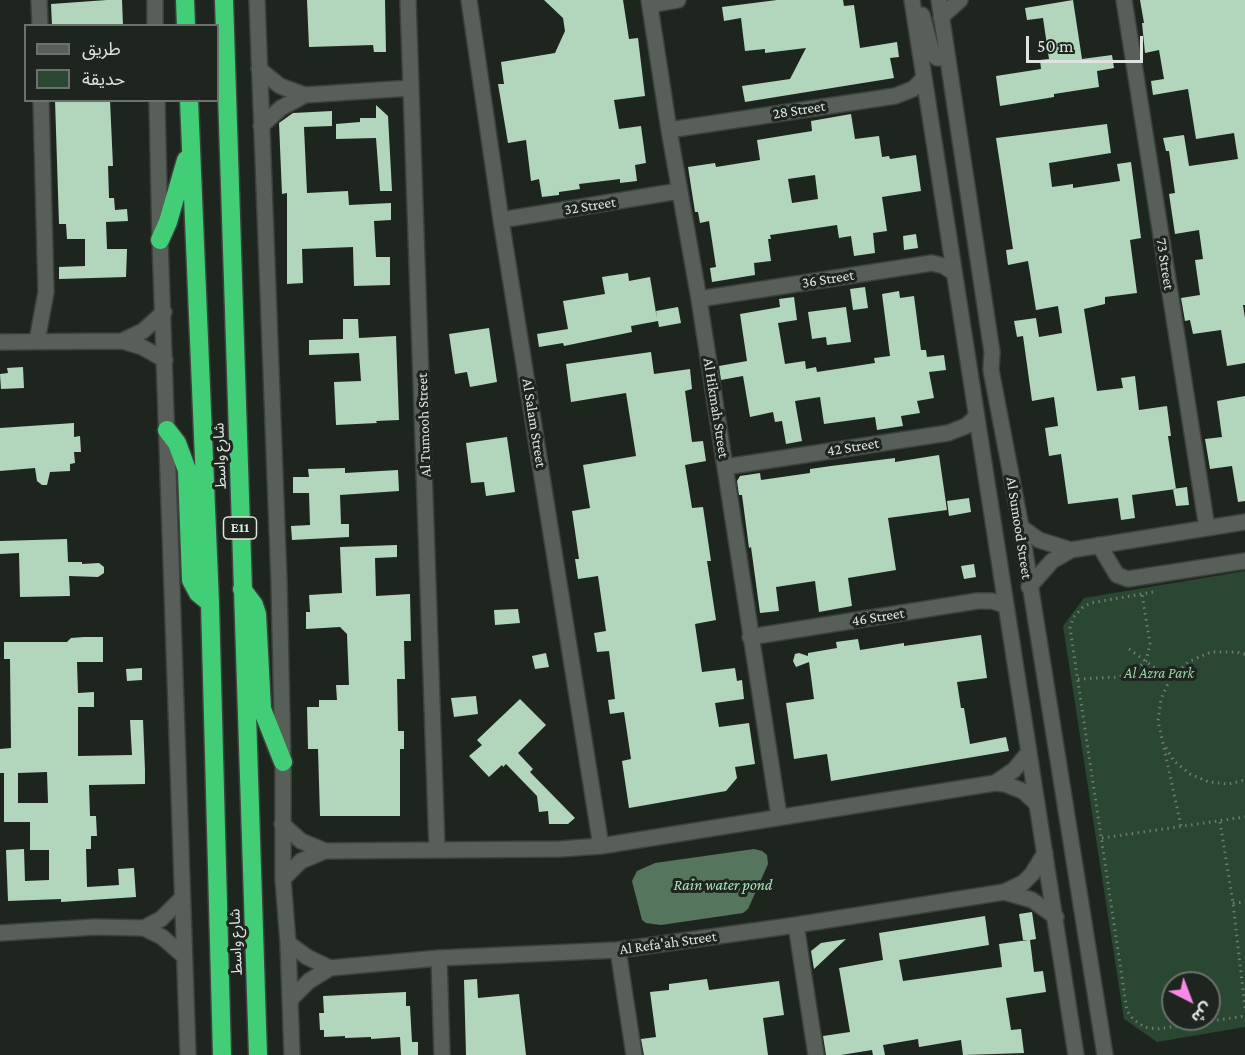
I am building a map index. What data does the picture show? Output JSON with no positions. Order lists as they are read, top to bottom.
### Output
{
  "streets": {
    "highway": ["شارع واسط", "E11"],
    "street": [
      "28 Street",
      "32 Street",
      "73 Street",
      "36 Street",
      "Al Hikmah Street",
      "Al Salam Street",
      "Al Tumooh Street",
      "42 Street",
      "Al Sumood Street",
      "46 Street",
      "Al Refa'ah Street"
    ]
  },
  "crossings": [
    ["28 Street", "Al Hikmah Street"],
    ["28 Street", "Al Sumood Street"],
    ["32 Street", "Al Hikmah Street"],
    ["32 Street", "Al Salam Street"],
    ["36 Street", "Al Hikmah Street"],
    ["36 Street", "Al Sumood Street"],
    ["Al Hikmah Street", "42 Street"],
    ["Al Hikmah Street", "46 Street"],
    ["42 Street", "Al Sumood Street"],
    ["Al Sumood Street", "46 Street"],
    ["Al Sumood Street", "Al Refa'ah Street"]
  ],
  "water": ["Rain water pond"],
  "parks": ["Al Azra Park"],
  "legend": ["طريق", "حديقة"],
  "scale_bar": "50 m",
  "north": "bottom right"
}
